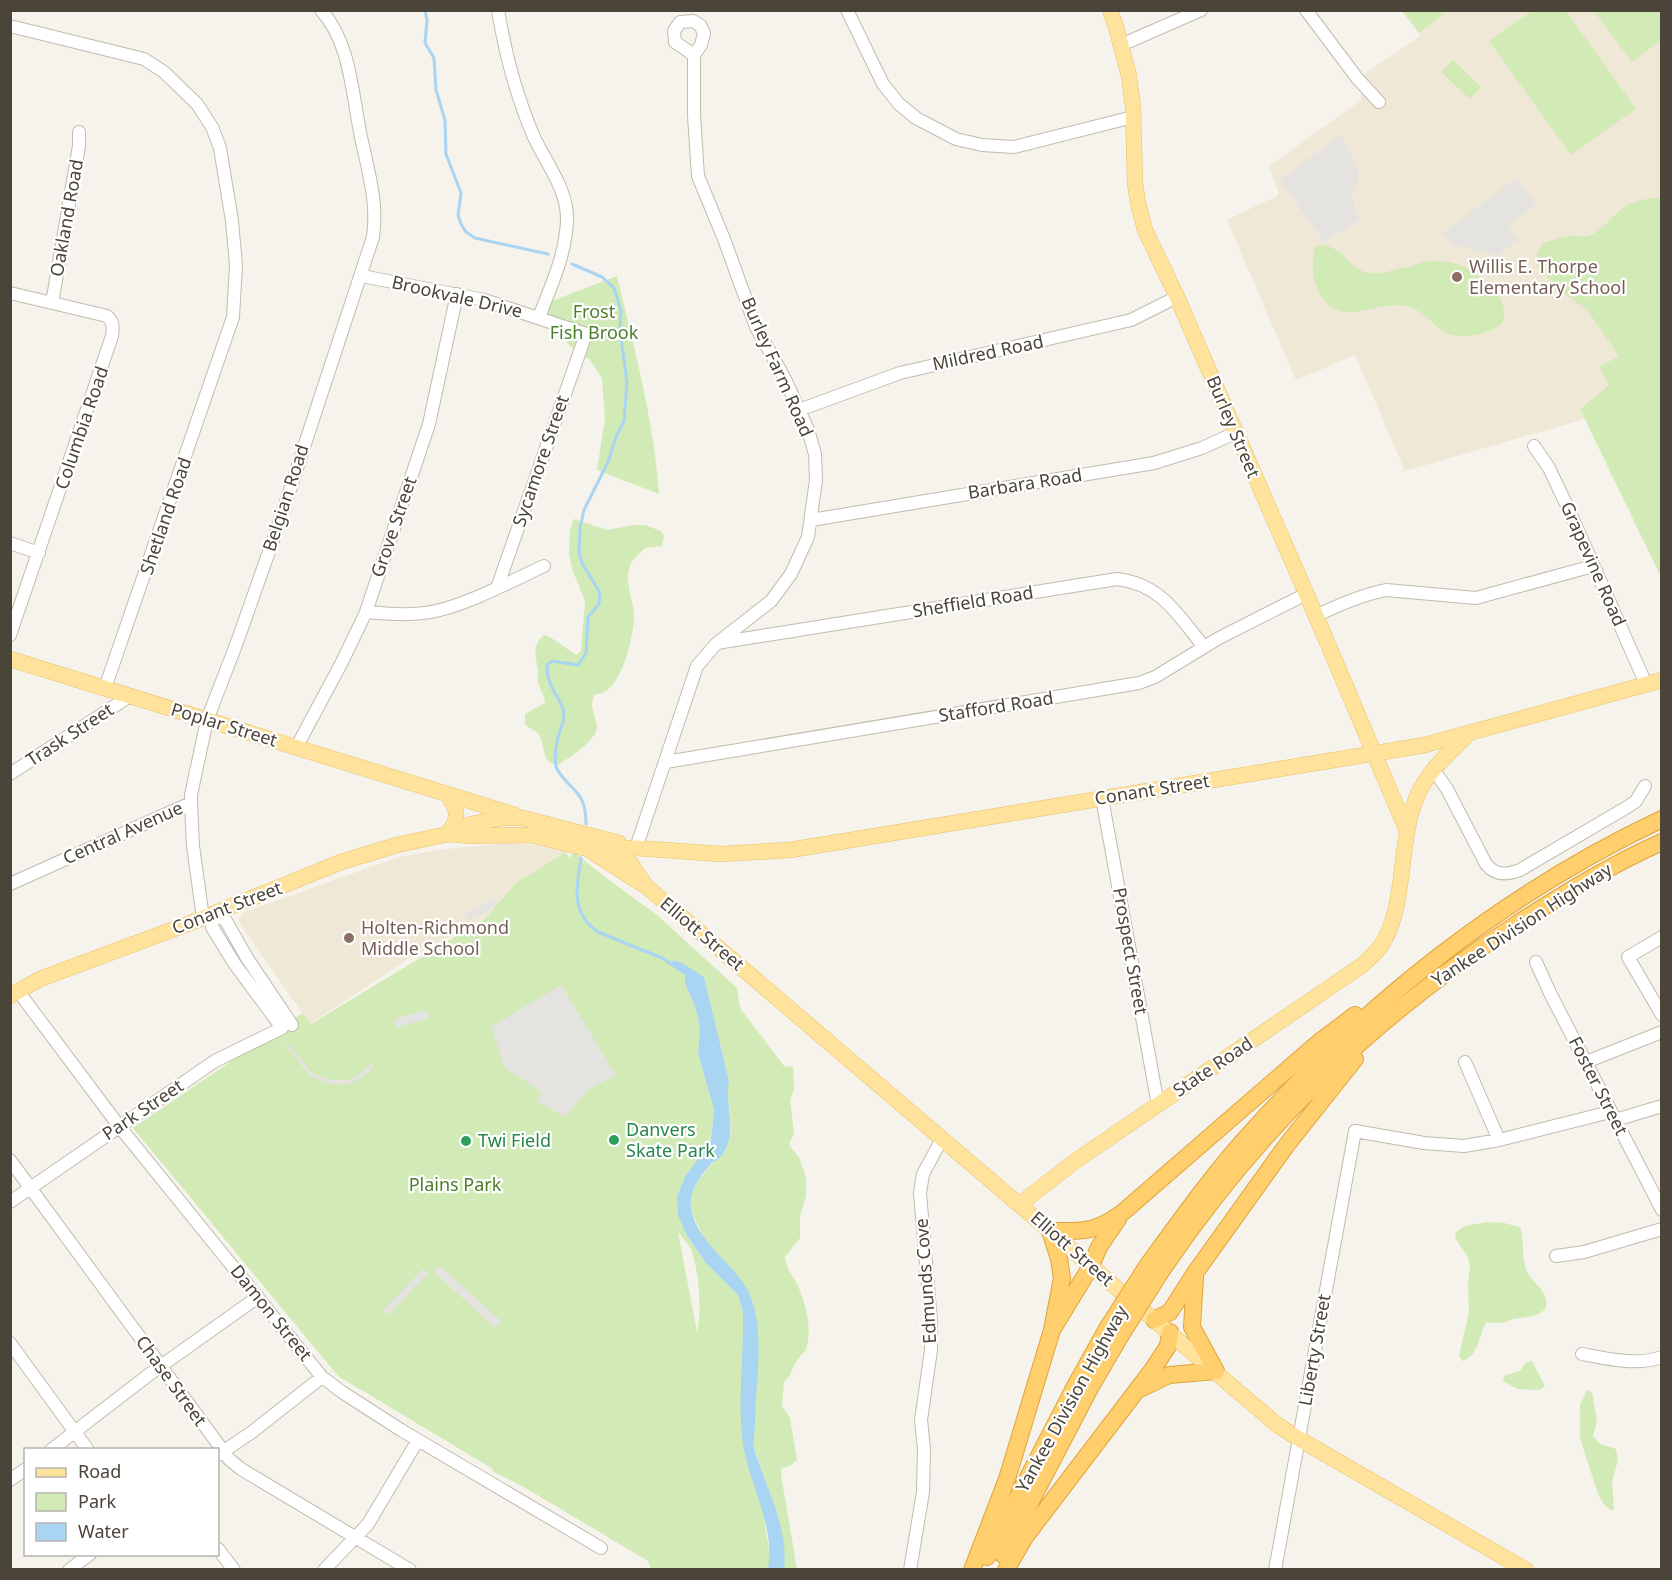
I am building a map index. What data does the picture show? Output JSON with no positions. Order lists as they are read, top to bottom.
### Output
{
  "streets": {
    "highway": ["Yankee Division Highway"],
    "main road": [
      "Burley Street",
      "Poplar Street",
      "Conant Street",
      "Elliott Street",
      "State Road"
    ],
    "street": [
      "Oakland Road",
      "Brookvale Drive",
      "Mildred Road",
      "Burley Farm Road",
      "Columbia Road",
      "Sycamore Street",
      "Barbara Road",
      "Belgian Road",
      "Shetland Road",
      "Grove Street",
      "Grapevine Road",
      "Sheffield Road",
      "Stafford Road",
      "Trask Street",
      "Central Avenue",
      "Prospect Street",
      "Foster Street",
      "Park Street",
      "Edmunds Cove",
      "Damon Street",
      "Liberty Street",
      "Chase Street"
    ]
  },
  "crossings": [
    ["Oakland Road", "Columbia Road"],
    ["Brookvale Drive", "Sycamore Street"],
    ["Brookvale Drive", "Belgian Road"],
    ["Brookvale Drive", "Grove Street"],
    ["Mildred Road", "Burley Farm Road"],
    ["Mildred Road", "Burley Street"],
    ["Burley Farm Road", "Barbara Road"],
    ["Burley Farm Road", "Sheffield Road"],
    ["Burley Farm Road", "Stafford Road"],
    ["Burley Farm Road", "Conant Street"],
    ["Burley Street", "Barbara Road"],
    ["Burley Street", "Stafford Road"],
    ["Burley Street", "Conant Street"],
    ["Burley Street", "State Road"],
    ["Belgian Road", "Poplar Street"],
    ["Belgian Road", "Central Avenue"],
    ["Shetland Road", "Poplar Street"],
    ["Grove Street", "Poplar Street"],
    ["Grapevine Road", "Conant Street"],
    ["Sheffield Road", "Stafford Road"],
    ["Poplar Street", "Trask Street"],
    ["Poplar Street", "Conant Street"],
    ["Poplar Street", "Central Avenue"],
    ["Conant Street", "Elliott Street"],
    ["Conant Street", "Prospect Street"],
    ["Conant Street", "Park Street"],
    ["Conant Street", "Damon Street"],
    ["Elliott Street", "State Road"],
    ["Elliott Street", "Edmunds Cove"],
    ["Elliott Street", "Liberty Street"],
    ["Prospect Street", "State Road"],
    ["Park Street", "Damon Street"],
    ["Park Street", "Chase Street"]
  ],
  "parks": ["Frost Fish Brook", "Plains Park"],
  "places": [
    "Willis E. Thorpe Elementary School",
    "Holten-Richmond Middle School",
    "Danvers Skate Park",
    "Twi Field"
  ],
  "legend": ["Road", "Park", "Water"]
}
